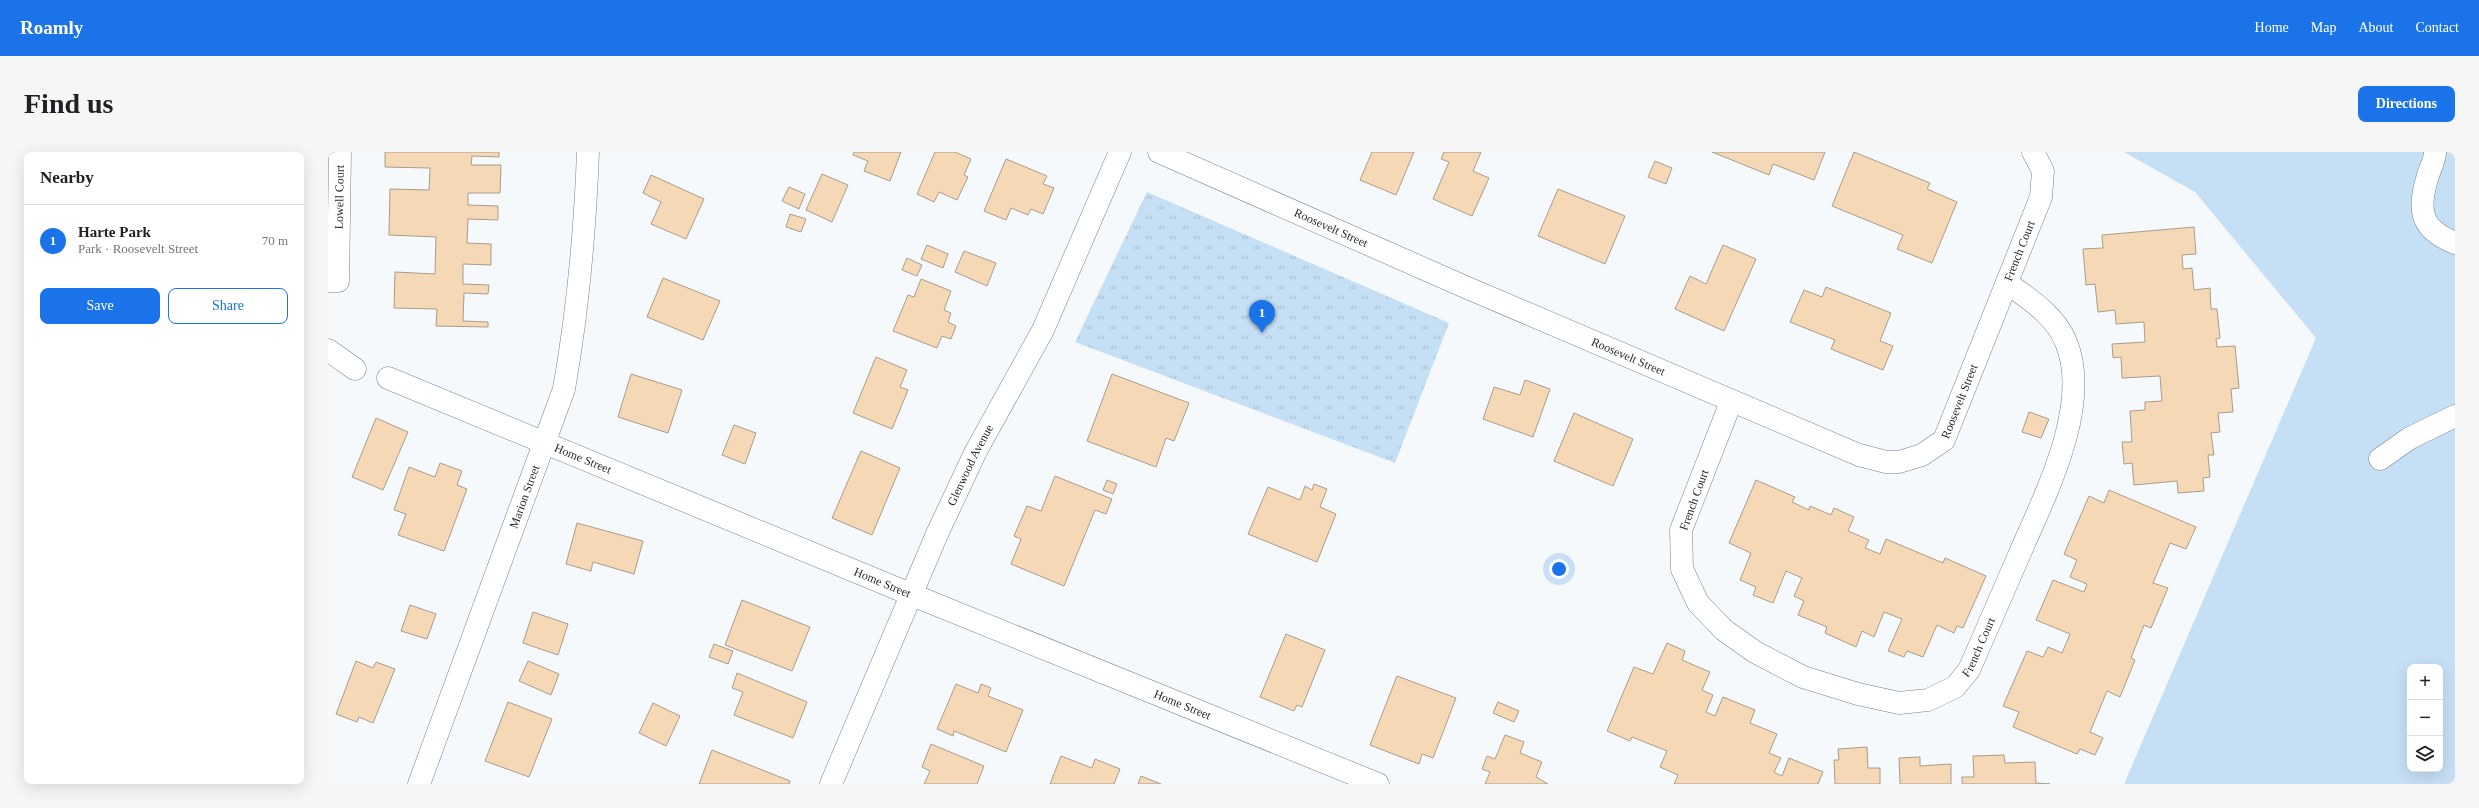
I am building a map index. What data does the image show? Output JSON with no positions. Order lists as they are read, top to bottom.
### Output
{
  "streets": {
    "street": [
      "Lowell Court",
      "Roosevelt Street",
      "French Court",
      "Home Street",
      "Glenwood Avenue",
      "Marion Street"
    ]
  },
  "crossings": [
    ["Roosevelt Street", "French Court"],
    ["Home Street", "Glenwood Avenue"],
    ["Home Street", "Marion Street"]
  ],
  "page": {
    "header": "Roamly",
    "nav": [
      "Home",
      "Map",
      "About",
      "Contact"
    ],
    "buttons": [
      "Directions",
      ["Save", "Share"]
    ],
    "title": "Find us",
    "heading": "Nearby",
    "list": [
      {
        "mark": "1",
        "name": "Harte Park",
        "note": "Park · Roosevelt Street",
        "value": "70 m"
      }
    ],
    "pins": "1",
    "map_buttons": ["+", "−"]
  }
}
